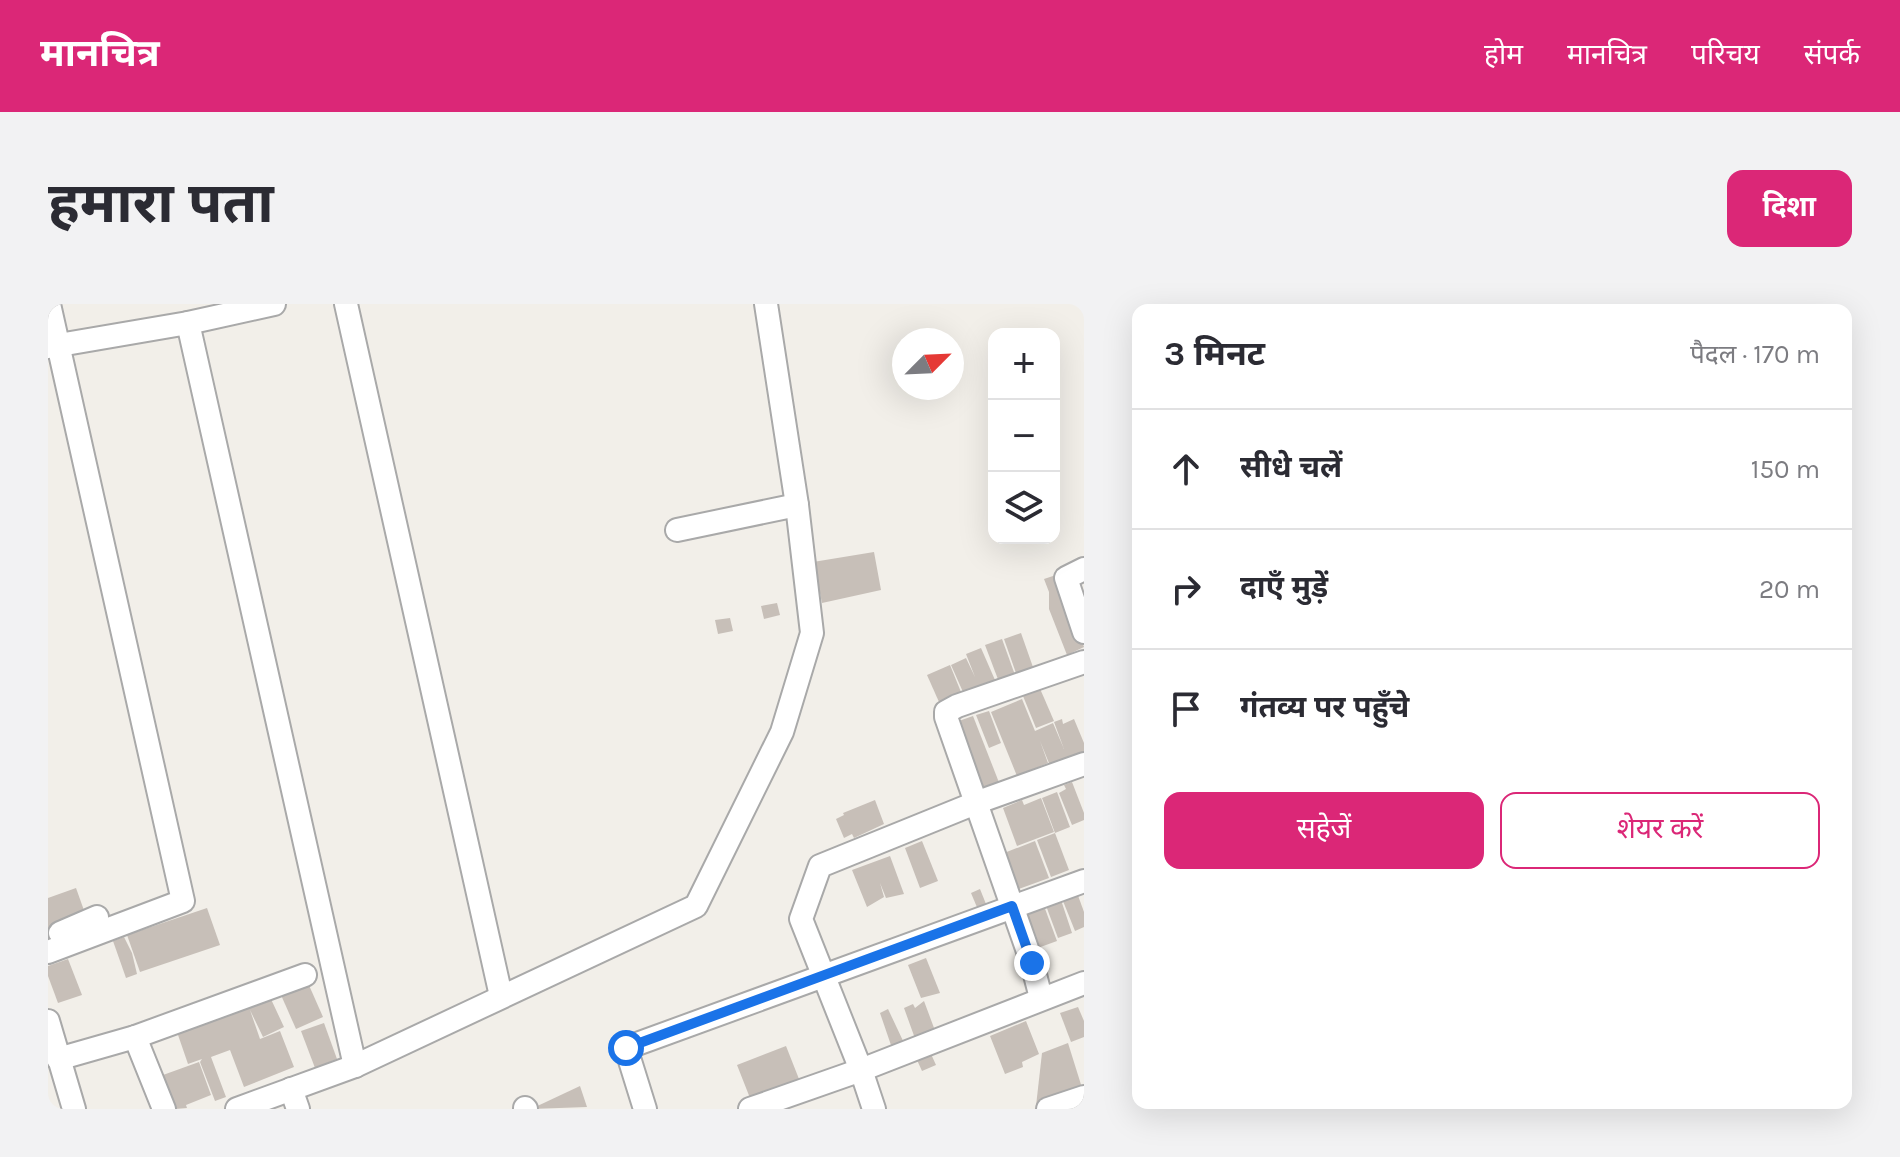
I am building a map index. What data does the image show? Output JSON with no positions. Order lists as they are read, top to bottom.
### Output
{
  "north": "top right",
  "page": {
    "header": "मानचित्र",
    "nav": [
      "होम",
      "मानचित्र",
      "परिचय",
      "संपर्क"
    ],
    "buttons": [
      "दिशा",
      ["सहेजें", "शेयर करें"]
    ],
    "title": "हमारा पता",
    "heading": ["3 मिनट", "पैदल · 170 m"],
    "map_buttons": ["+", "−"],
    "list": [
      ["सीधे चलें", "150 m"],
      ["दाएँ मुड़ें", "20 m"],
      "गंतव्य पर पहुँचे"
    ]
  }
}
